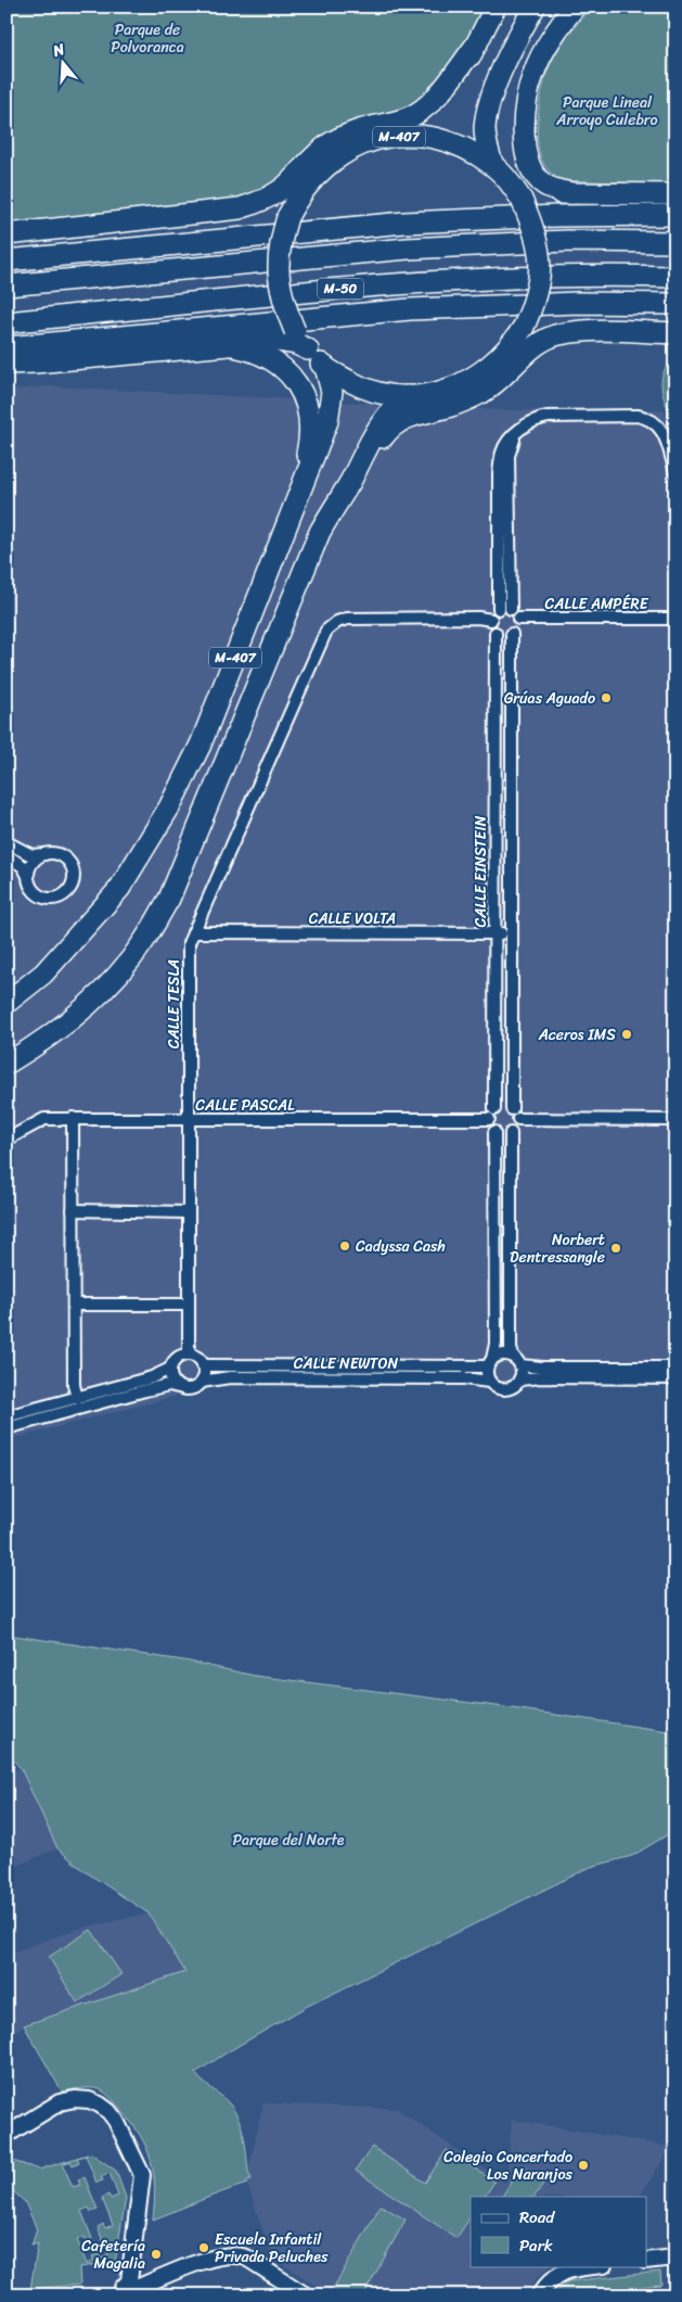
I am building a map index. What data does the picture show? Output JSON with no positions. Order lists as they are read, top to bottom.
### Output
{
  "streets": {
    "highway": ["M-407", "M-50"],
    "street": [
      "CALLE AMPÉRE",
      "CALLE EINSTEIN",
      "CALLE VOLTA",
      "CALLE TESLA",
      "CALLE PASCAL",
      "CALLE NEWTON"
    ]
  },
  "crossings": [
    ["CALLE AMPÉRE", "CALLE EINSTEIN"],
    ["CALLE AMPÉRE", "CALLE TESLA"],
    ["CALLE EINSTEIN", "CALLE VOLTA"],
    ["CALLE EINSTEIN", "CALLE TESLA"],
    ["CALLE EINSTEIN", "CALLE PASCAL"],
    ["CALLE VOLTA", "CALLE TESLA"],
    ["CALLE TESLA", "CALLE PASCAL"],
    ["CALLE TESLA", "CALLE NEWTON"]
  ],
  "parks": ["Parque de Polvoranca", "Parque Lineal Arroyo Culebro", "Parque del Norte"],
  "places": [
    "Grúas Aguado",
    "Aceros IMS",
    "Cadyssa Cash",
    "Norbert Dentressangle",
    "Colegio Concertado Los Naranjos",
    "Escuela Infantil Privada Peluches",
    "Cafetería Magalia"
  ],
  "legend": ["Road", "Park"],
  "north": "top"
}
